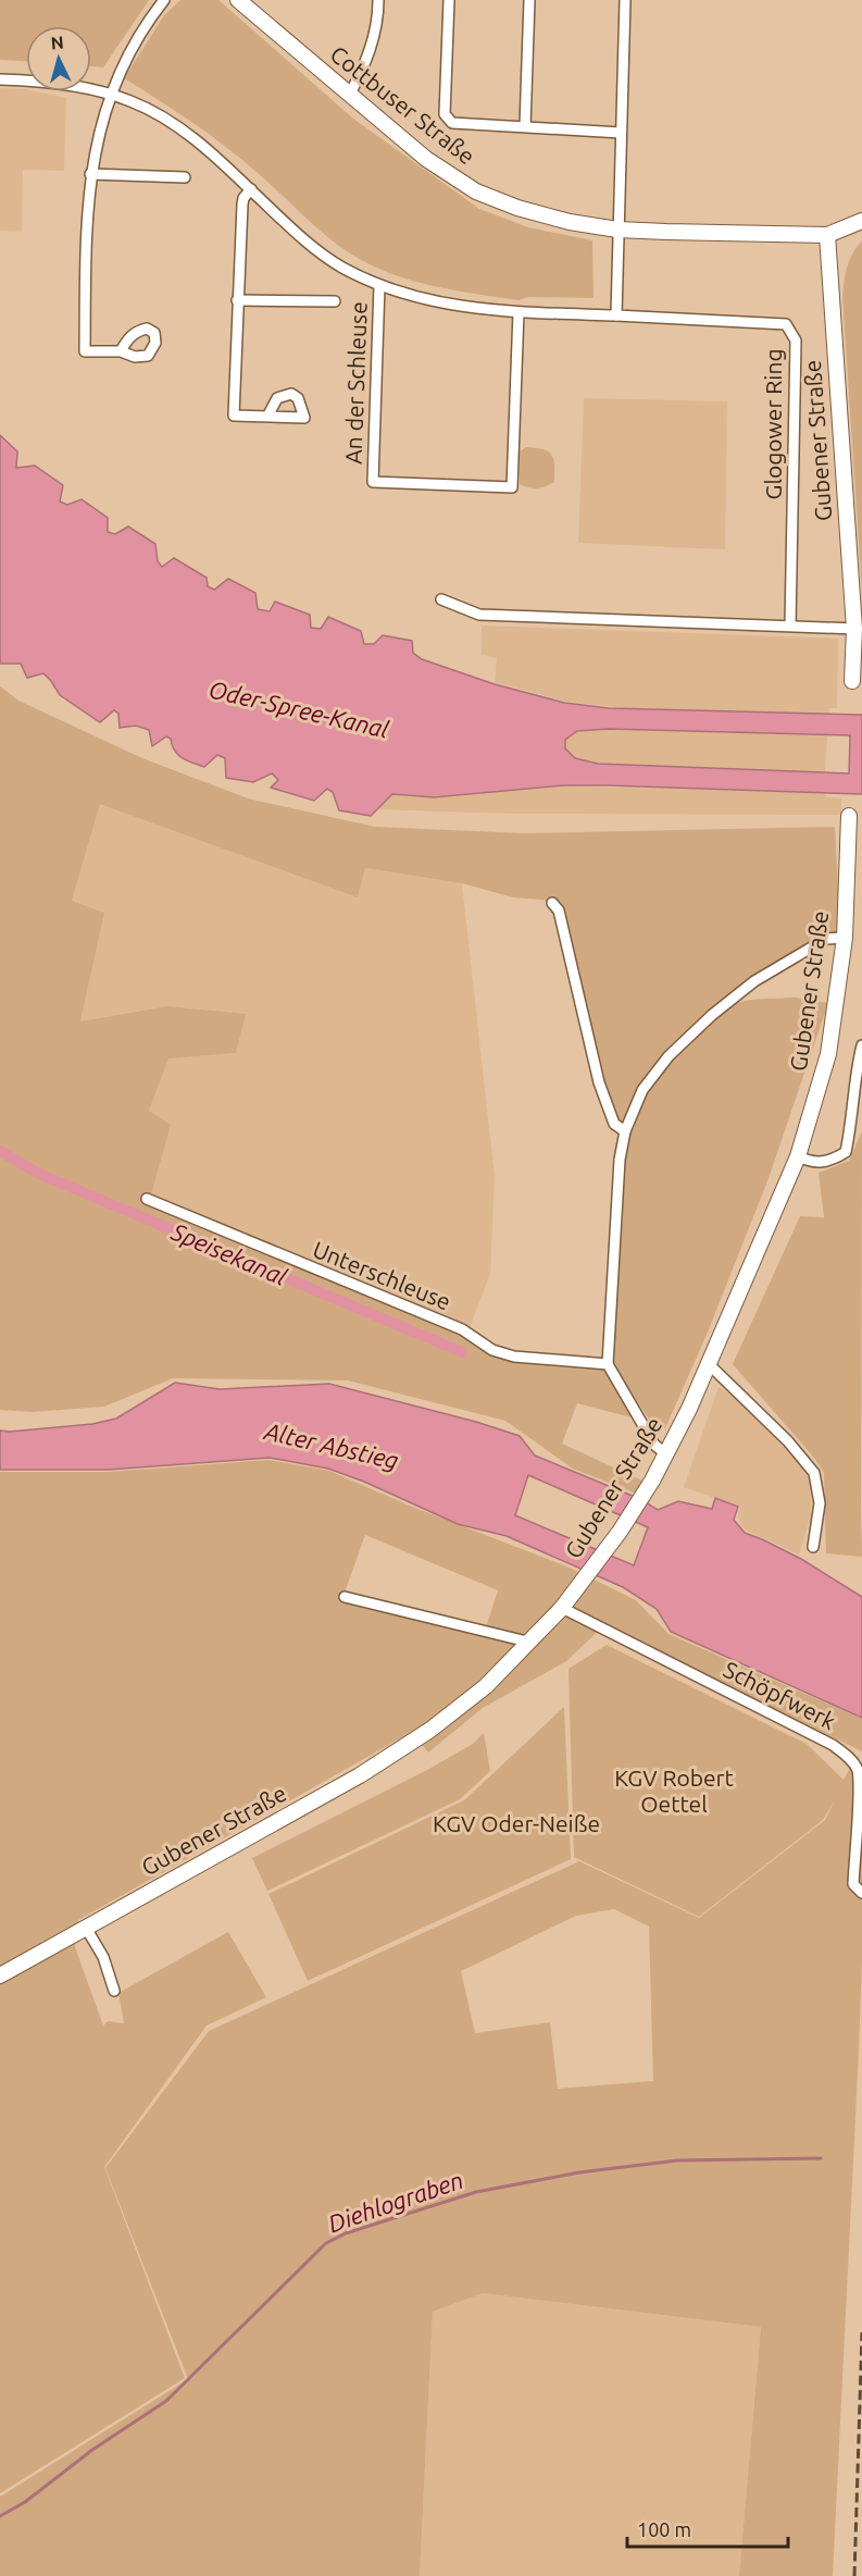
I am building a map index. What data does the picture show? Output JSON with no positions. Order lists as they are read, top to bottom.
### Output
{
  "streets": {
    "main road": ["Cottbuser Straße", "Gubener Straße"],
    "street": [
      "An der Schleuse",
      "Glogower Ring",
      "Unterschleuse",
      "Schöpfwerk"
    ]
  },
  "crossings": [
    ["Cottbuser Straße", "Gubener Straße"],
    ["An der Schleuse", "Glogower Ring"],
    ["Gubener Straße", "Schöpfwerk"]
  ],
  "water": [
    "Oder-Spree-Kanal",
    "Speisekanal",
    "Alter Abstieg",
    "Diehlograben"
  ],
  "parks": ["KGV Robert Oettel", "KGV Oder-Neiße"],
  "scale_bar": "100 m",
  "north": "top"
}
